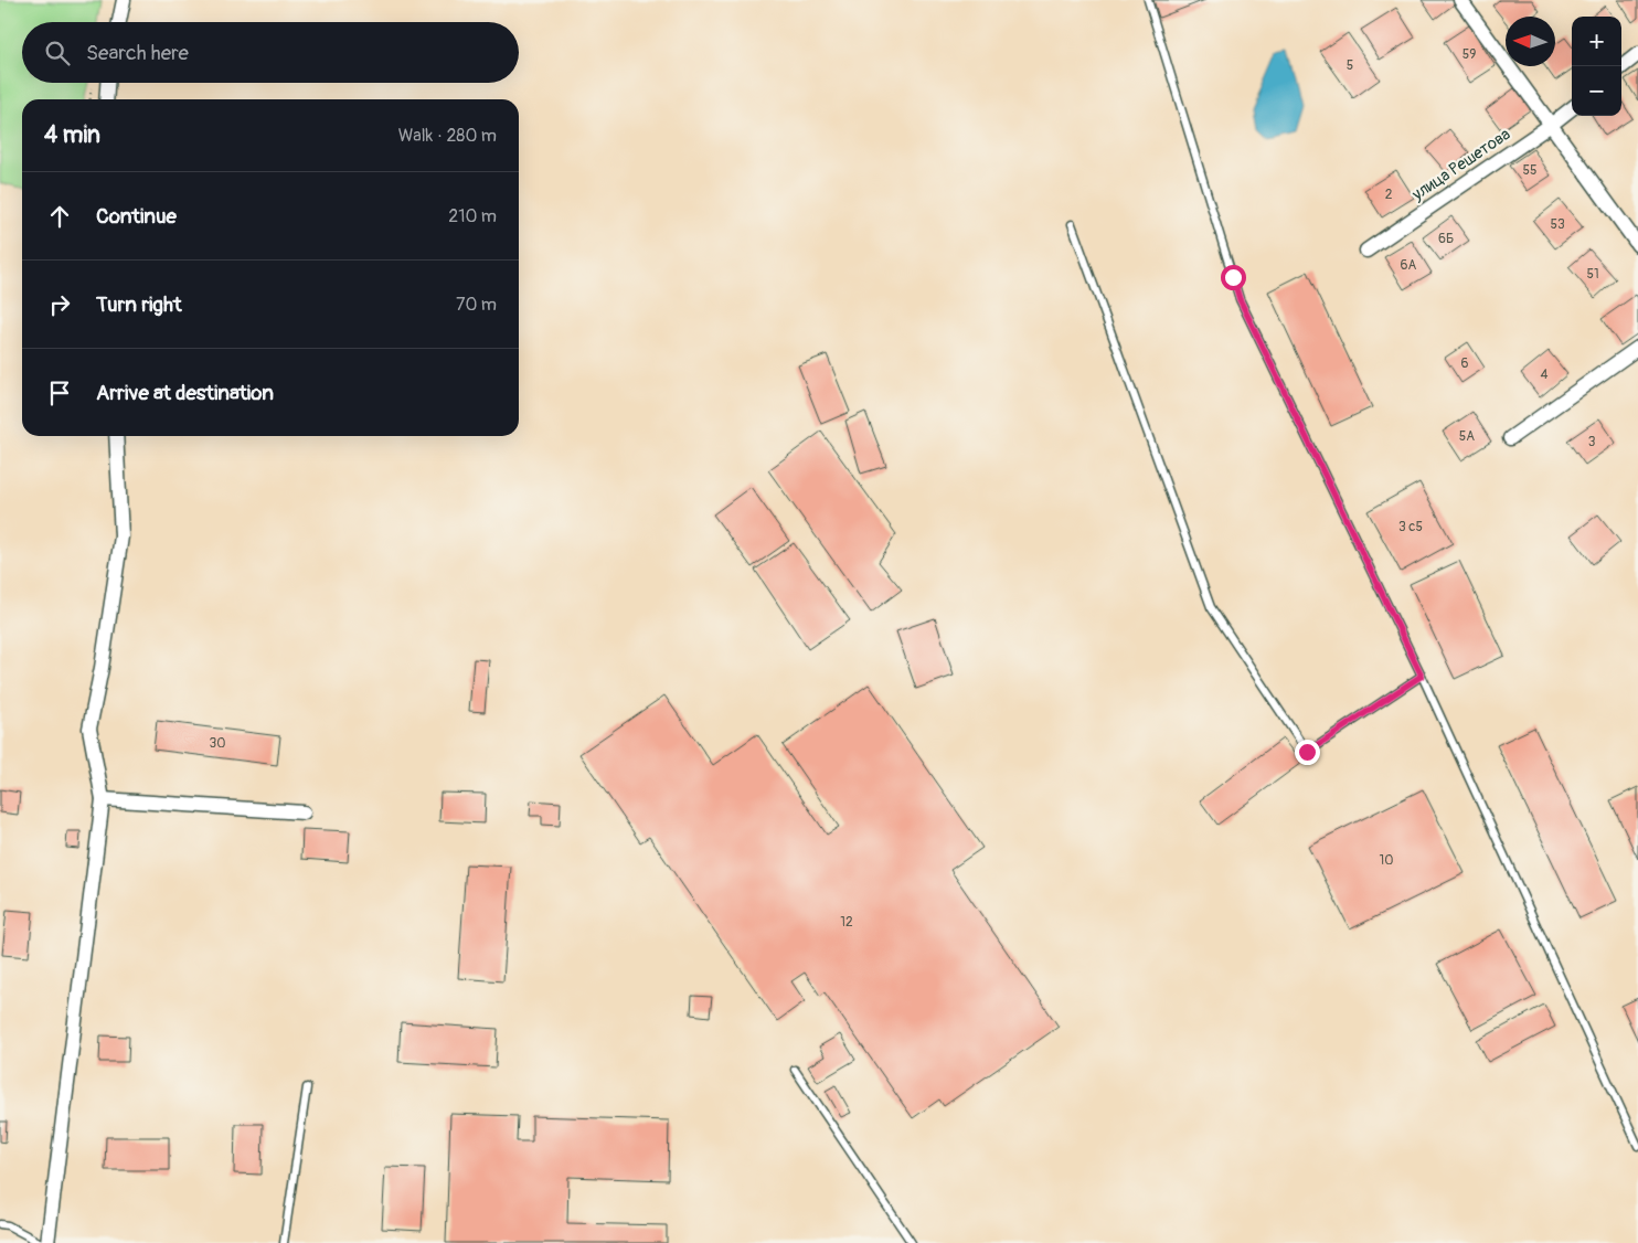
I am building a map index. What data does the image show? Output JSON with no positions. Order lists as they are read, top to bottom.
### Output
{
  "streets": {
    "street": ["улица Решетова"]
  },
  "house_numbers": [
    "59",
    "5",
    "55",
    "2",
    "53",
    "6Б",
    "6А",
    "51",
    "6",
    "4",
    "5А",
    "3",
    "3 с5",
    "30",
    "10",
    "12"
  ],
  "north": "left",
  "page": {
    "map_buttons": ["+", "−"],
    "search": "Search here",
    "heading": ["4 min", "Walk · 280 m"],
    "list": [
      ["Continue", "210 m"],
      ["Turn right", "70 m"],
      "Arrive at destination"
    ]
  }
}
